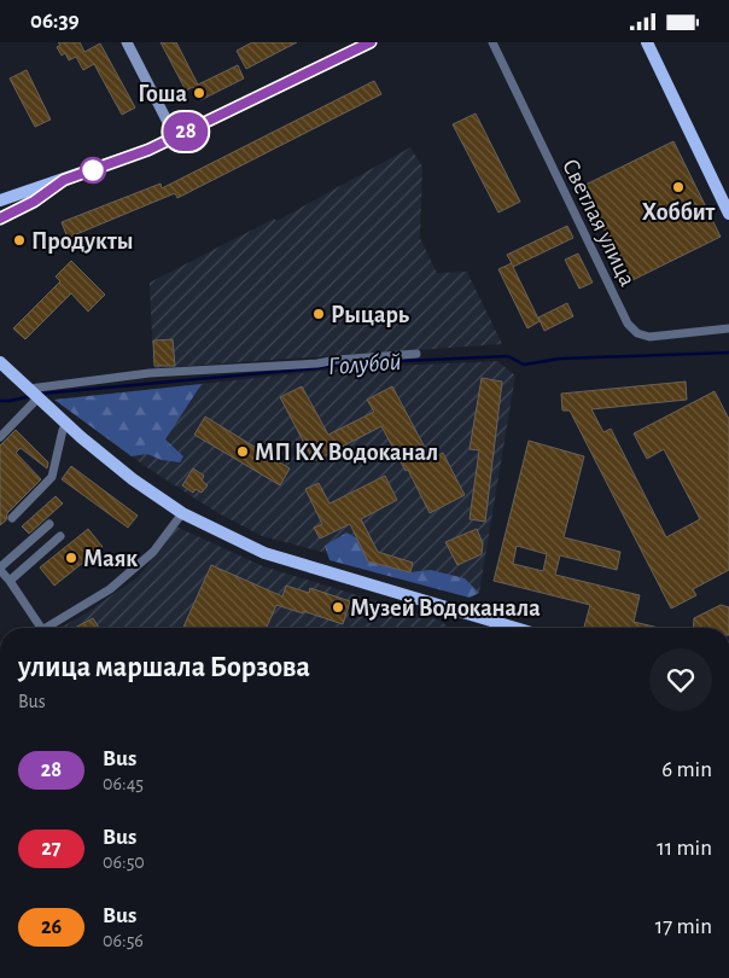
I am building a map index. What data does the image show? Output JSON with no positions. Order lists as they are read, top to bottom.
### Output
{
  "streets": {
    "street": ["Светлая улица"]
  },
  "water": ["Голубой"],
  "places": [
    "Гоша",
    "Хоббит",
    "Продукты",
    "Рыцарь",
    "МП КХ Водоканал",
    "Маяк",
    "Музей Водоканала"
  ],
  "lines": ["bus line 28"],
  "page": {
    "status": "06:39",
    "on_map": "28",
    "heading": ["улица маршала Борзова", "Bus"],
    "list": [
      {
        "mark": "28",
        "name": "Bus",
        "note": "06:45",
        "value": "6 min"
      },
      {
        "mark": "27",
        "name": "Bus",
        "note": "06:50",
        "value": "11 min"
      },
      {
        "mark": "26",
        "name": "Bus",
        "note": "06:56",
        "value": "17 min"
      }
    ]
  }
}
